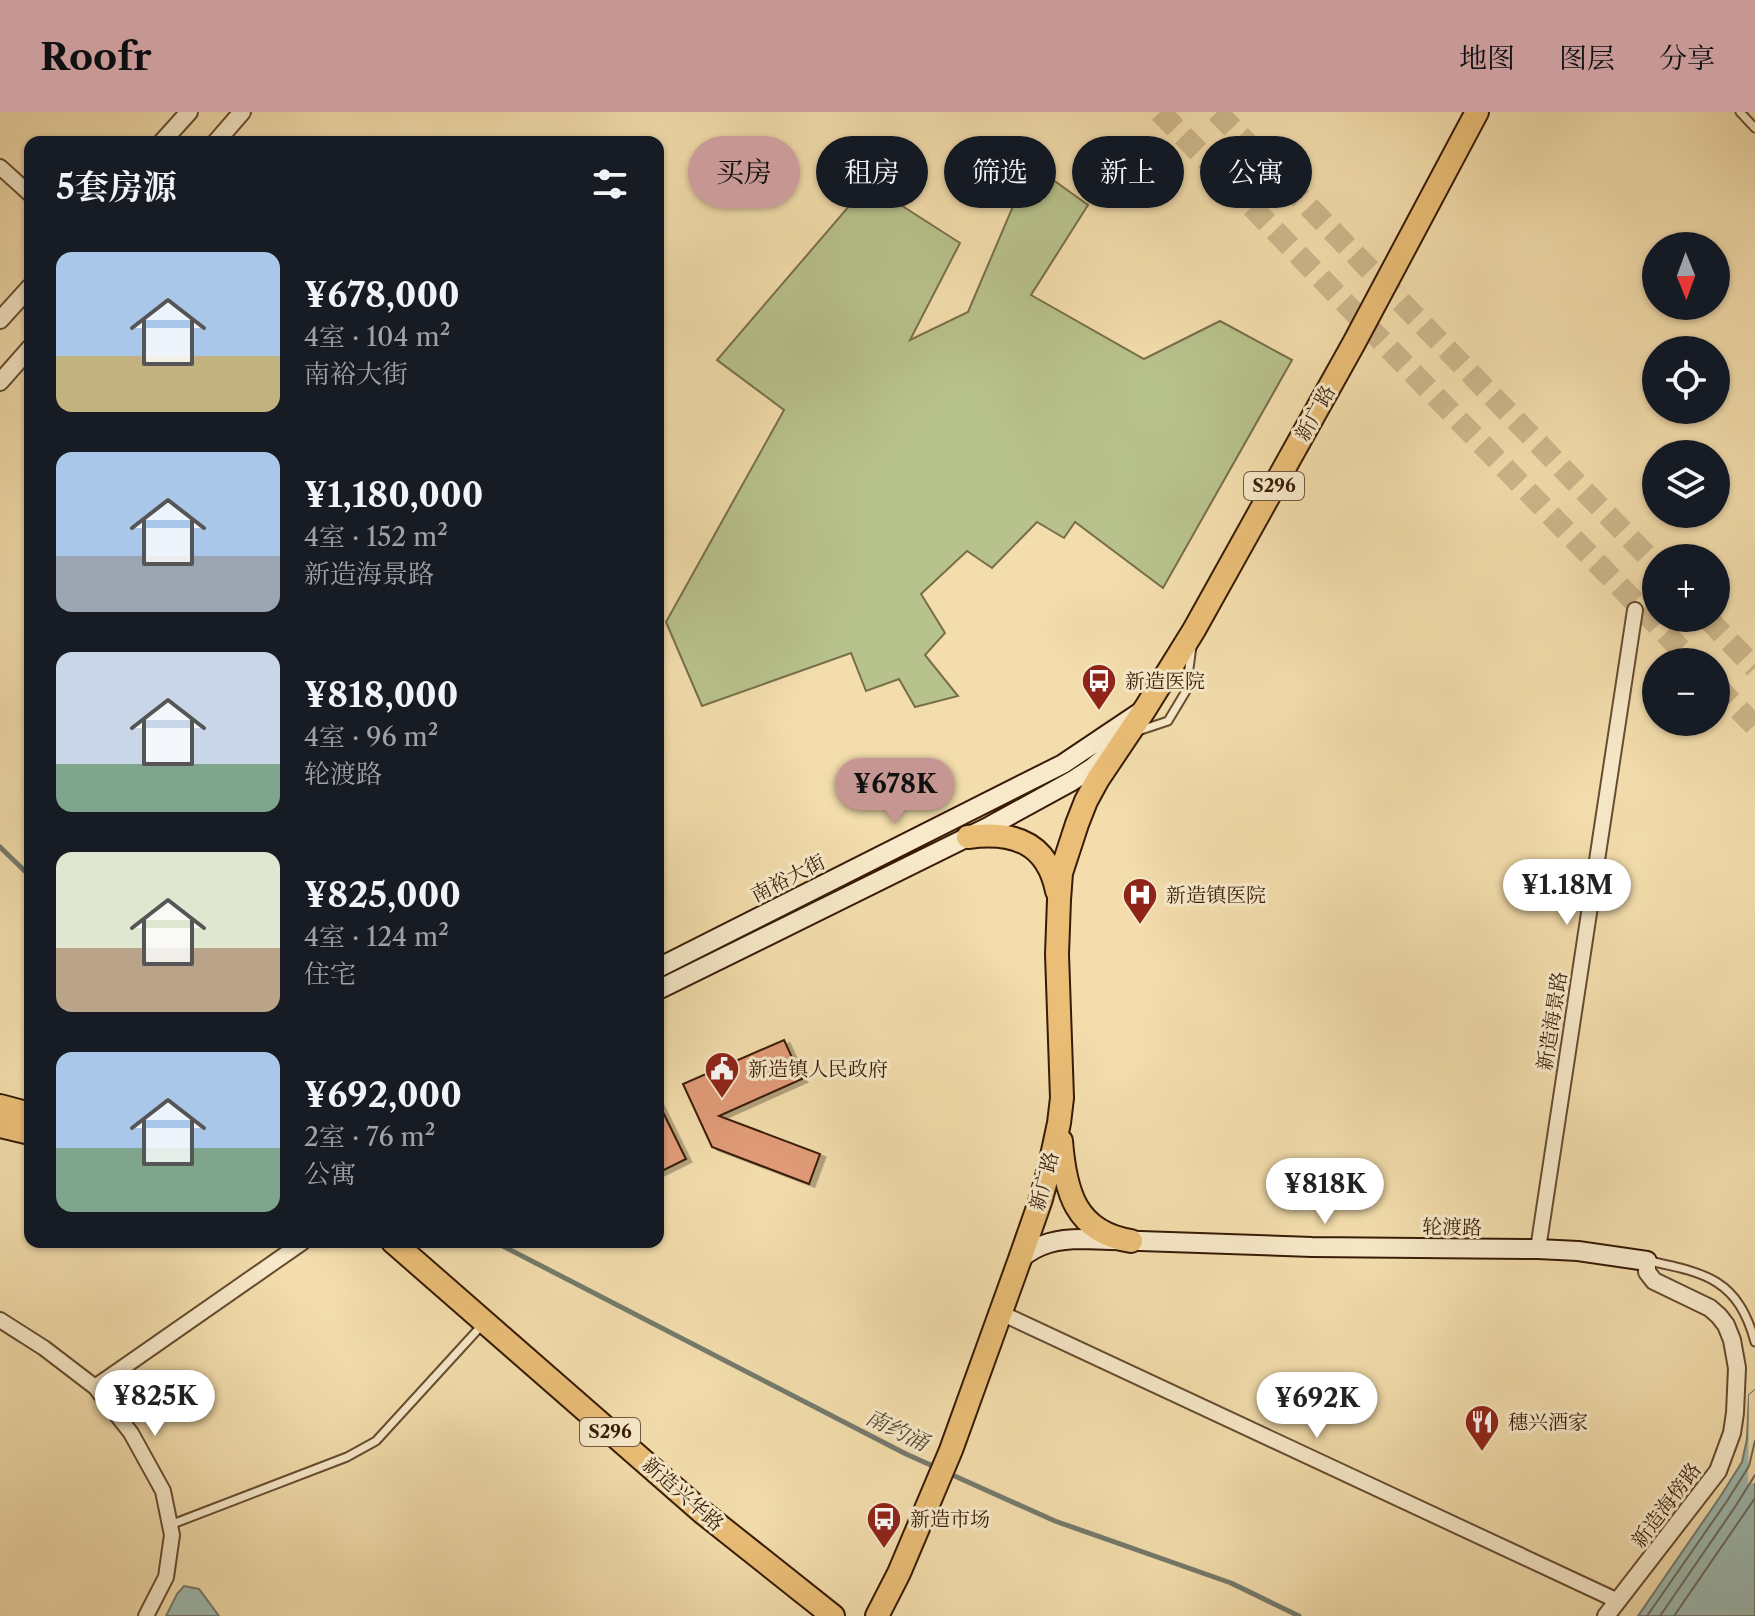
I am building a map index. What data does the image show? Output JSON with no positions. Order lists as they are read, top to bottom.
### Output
{
  "streets": {
    "main road": [
      "新广路",
      "S296",
      "南裕大街",
      "轮渡路",
      "新造兴华路"
    ],
    "street": ["新造海景路", "新造海傍路"]
  },
  "crossings": [
    ["新广路", "S296"],
    ["新广路", "南裕大街"],
    ["新广路", "轮渡路"],
    ["S296", "南裕大街"],
    ["新造海景路", "轮渡路"],
    ["轮渡路", "新造海傍路"]
  ],
  "water": ["南约涌"],
  "places": {
    "bus stop": ["新造医院", "新造市场"],
    "hospital": ["新造镇医院"],
    "public building": ["新造镇人民政府"],
    "restaurant": ["穗兴酒家"]
  },
  "north": "bottom",
  "page": {
    "header": "Roofr",
    "nav": ["地图", "图层", "分享"],
    "chip": [
      "买房",
      "租房",
      "筛选",
      "新上",
      "公寓"
    ],
    "heading": "5套房源",
    "map_buttons": ["+", "−"],
    "list": [
      {
        "name": "¥678,000",
        "note": "4室 · 104 m² · 南裕大街"
      },
      {
        "name": "¥1,180,000",
        "note": "4室 · 152 m² · 新造海景路"
      },
      {
        "name": "¥818,000",
        "note": "4室 · 96 m² · 轮渡路"
      },
      {
        "name": "¥825,000",
        "note": "4室 · 124 m² · 住宅"
      },
      {
        "name": "¥692,000",
        "note": "2室 · 76 m² · 公寓"
      }
    ],
    "price": [
      "¥678K",
      "¥1.18M",
      "¥818K",
      "¥825K",
      "¥692K"
    ]
  }
}
